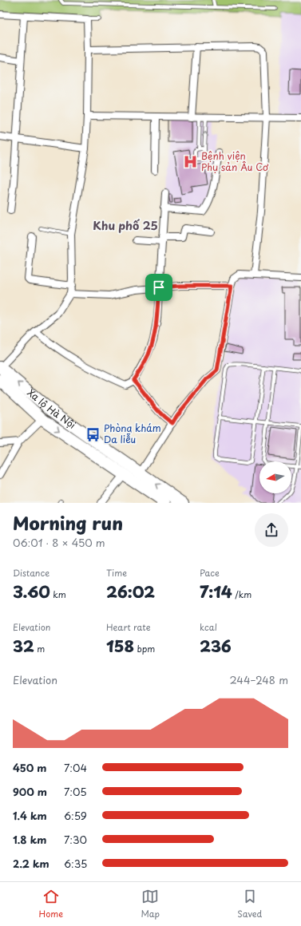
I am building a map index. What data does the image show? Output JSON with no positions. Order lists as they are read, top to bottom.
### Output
{
  "streets": {
    "highway": ["Xa lộ Hà Nội"]
  },
  "districts": ["Khu phố 25"],
  "places": {
    "hospital": ["Bệnh viện Phụ sản Âu Cơ"],
    "bus stop": ["Phòng khám Da liễu"]
  },
  "north": "left",
  "page": {
    "heading": ["Morning run", "06:01 · 8 × 450 m"],
    "stats": [
      ["Distance", "3.60 km"],
      ["Time", "26:02"],
      ["Pace", "7:14 /km"],
      ["Elevation", "32 m"],
      ["Heart rate", "158 bpm"],
      ["kcal", "236"]
    ],
    "chart": ["Elevation", "244–248 m"],
    "list": [
      {
        "name": "450 m",
        "note": "7:04"
      },
      {
        "name": "900 m",
        "note": "7:05"
      },
      {
        "name": "1.4 km",
        "note": "6:59"
      },
      {
        "name": "1.8 km",
        "note": "7:30"
      },
      {
        "name": "2.2 km",
        "note": "6:35"
      }
    ],
    "tabs": ["Home", "Map", "Saved"]
  }
}
